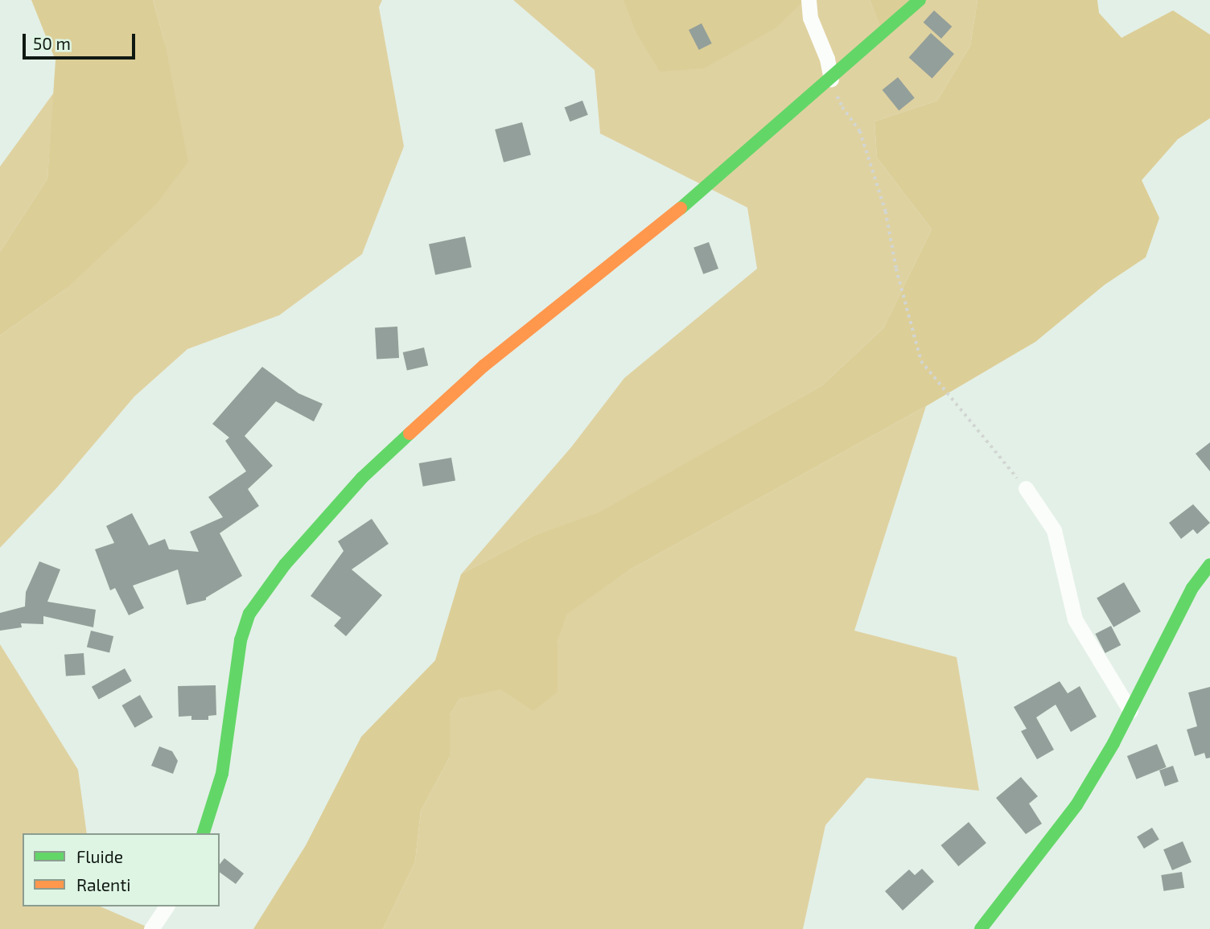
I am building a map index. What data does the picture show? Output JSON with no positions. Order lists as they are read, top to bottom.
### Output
{
  "legend": ["Fluide", "Ralenti"],
  "scale_bar": "50 m"
}
